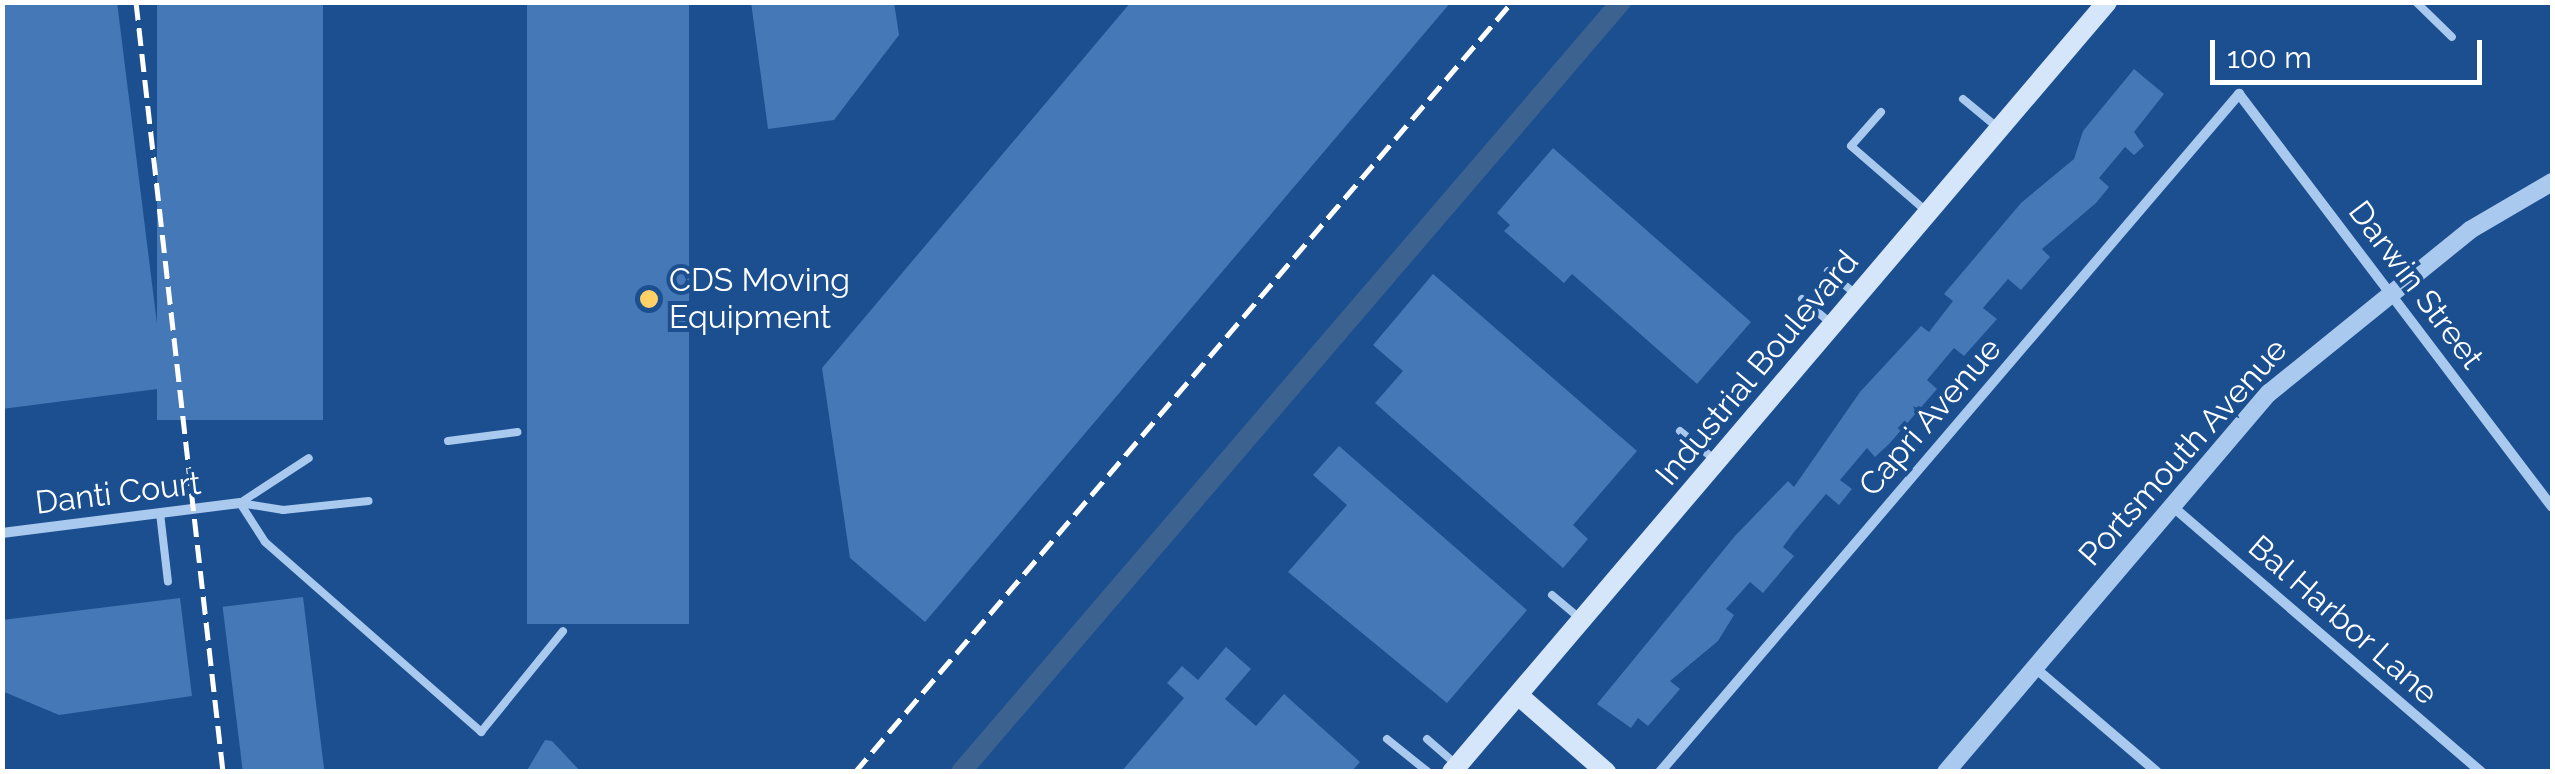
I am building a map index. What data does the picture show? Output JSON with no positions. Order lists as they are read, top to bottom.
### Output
{
  "streets": {
    "main road": ["Industrial Boulevard"],
    "street": [
      "Darwin Street",
      "Capri Avenue",
      "Portsmouth Avenue",
      "Danti Court",
      "Bal Harbor Lane"
    ]
  },
  "crossings": [
    ["Darwin Street", "Capri Avenue"],
    ["Darwin Street", "Portsmouth Avenue"],
    ["Portsmouth Avenue", "Bal Harbor Lane"]
  ],
  "places": ["CDS Moving Equipment"],
  "scale_bar": "100 m"
}
